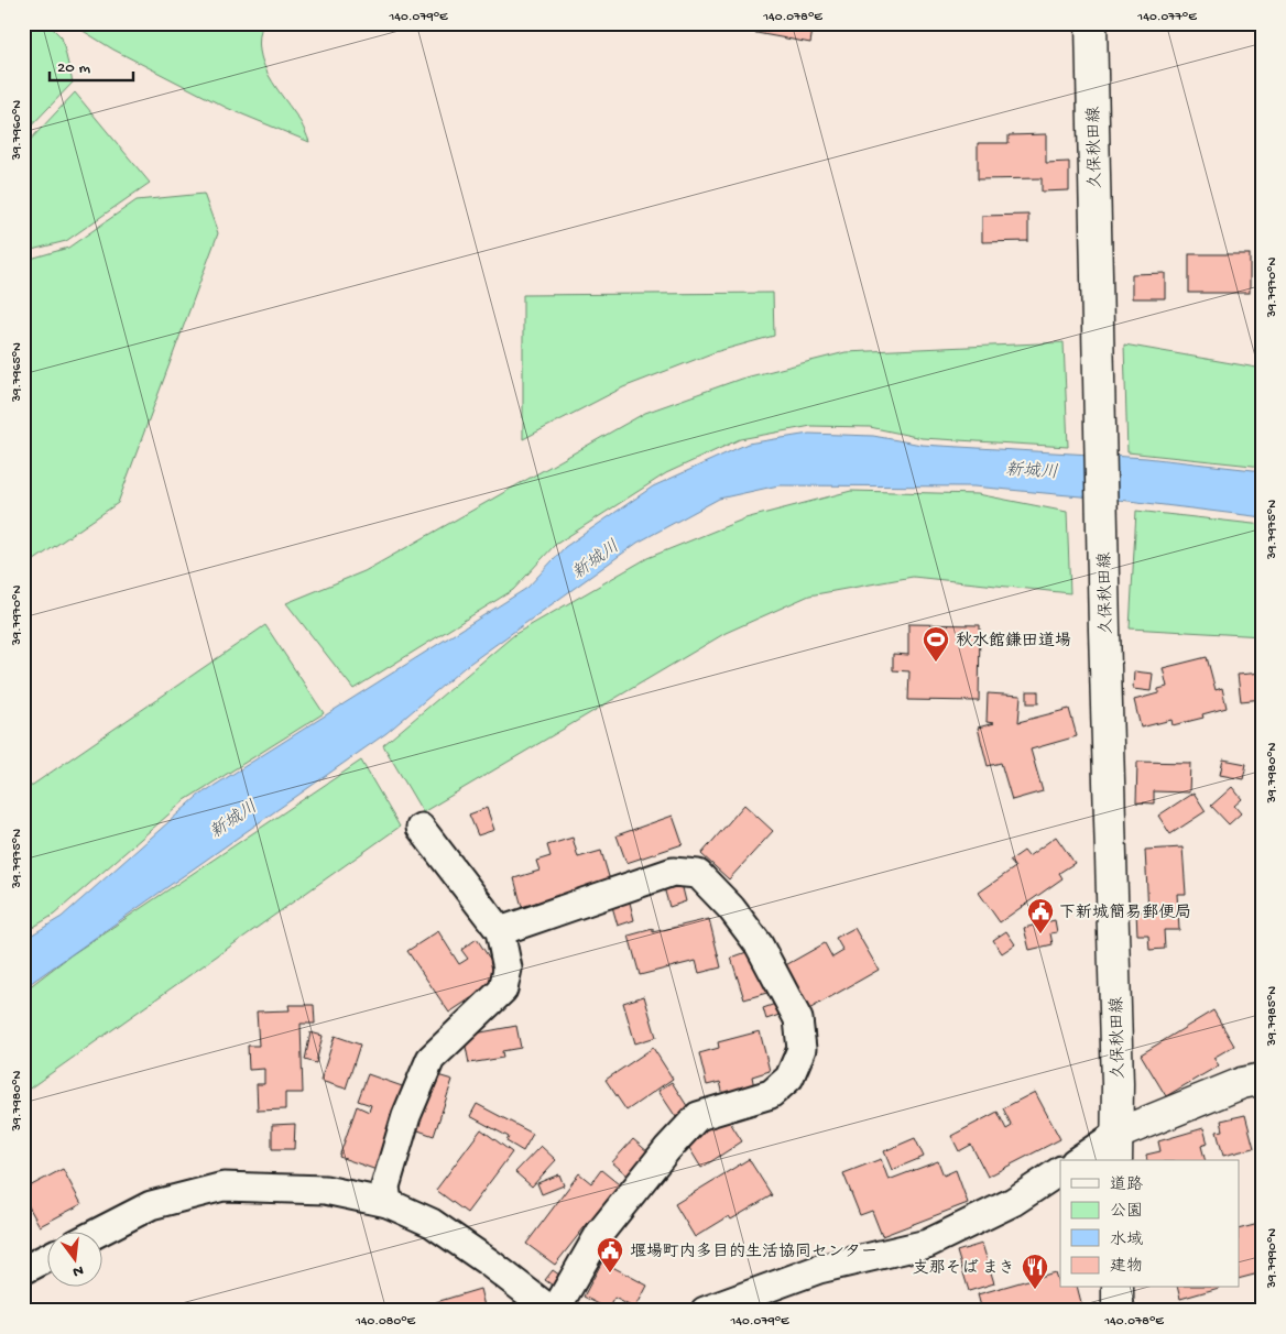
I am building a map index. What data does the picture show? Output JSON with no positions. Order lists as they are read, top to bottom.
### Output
{
  "streets": {
    "main road": ["久保秋田線"]
  },
  "water": ["新城川"],
  "places": {
    "sports": ["秋水館鎌田道場"],
    "public building": ["下新城簡易郵便局", "堰場町内多目的生活協同センター"],
    "restaurant": ["支那そば まき"]
  },
  "legend": [
    "道路",
    "公園",
    "水域",
    "建物"
  ],
  "scale_bar": "20 m",
  "north": "bottom",
  "coordinates": [
    "140.079°E",
    "140.078°E",
    "140.077°E",
    "39.7960°N",
    "39.7970°N",
    "39.7965°N",
    "39.7975°N",
    "39.7980°N",
    "39.7985°N",
    "39.7990°N",
    "140.080°E"
  ]
}
